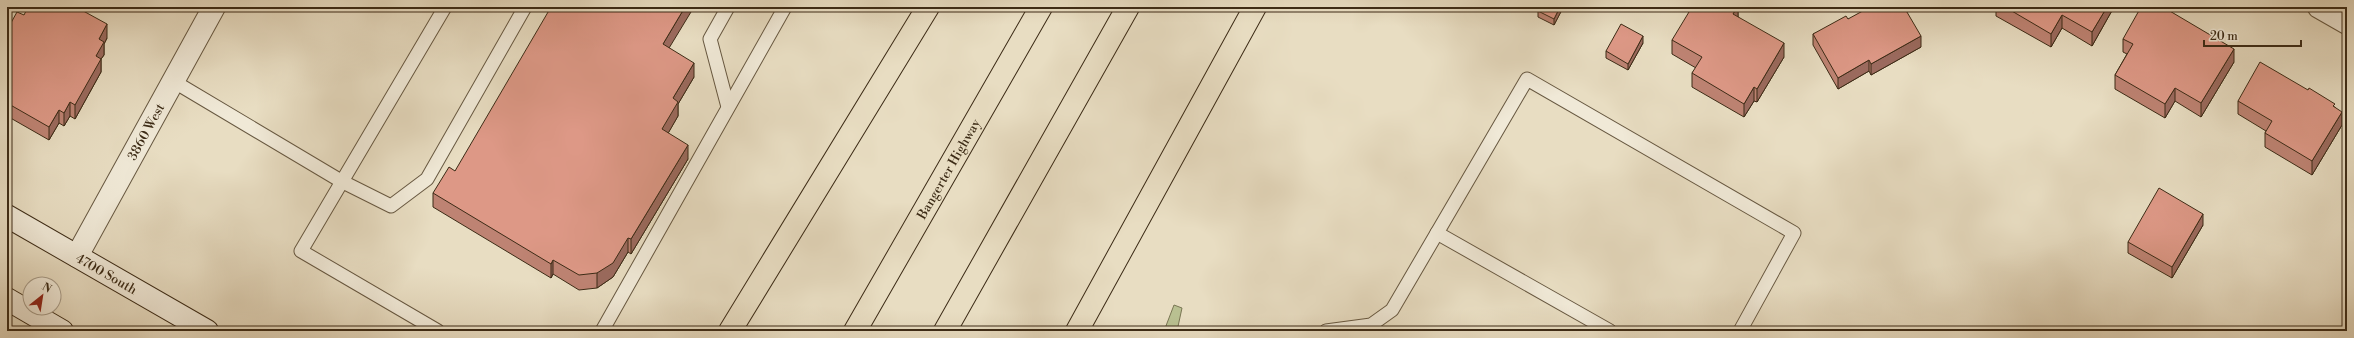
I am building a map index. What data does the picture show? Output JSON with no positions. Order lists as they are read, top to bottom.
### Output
{
  "streets": {
    "highway": ["Bangerter Highway"],
    "street": ["3860 West", "4700 South"]
  },
  "crossings": [
    ["3860 West", "4700 South"]
  ],
  "scale_bar": "20 m",
  "north": "top right"
}
